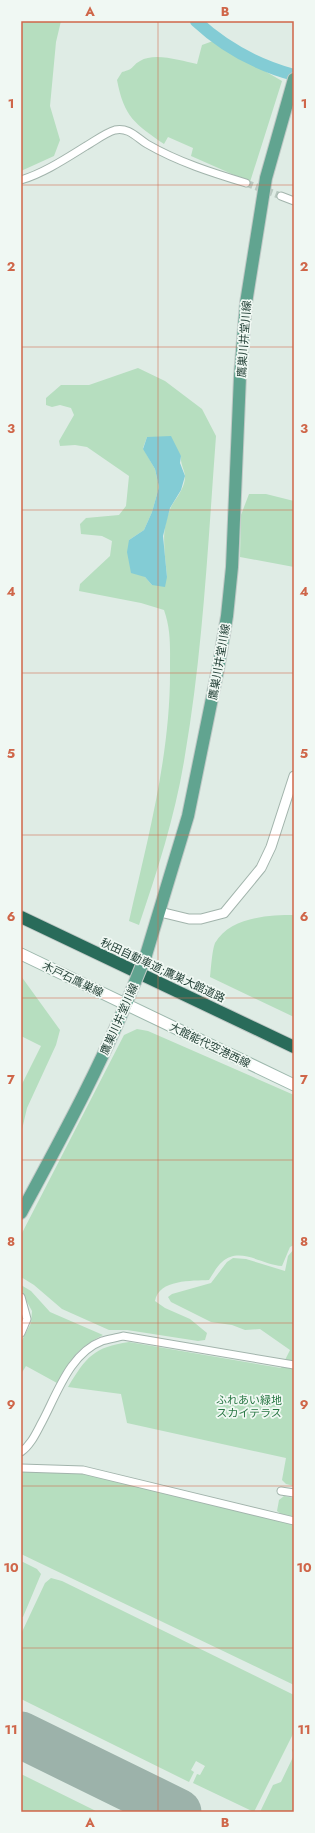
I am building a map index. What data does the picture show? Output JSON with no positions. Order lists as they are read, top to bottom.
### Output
{
  "streets": {
    "highway": ["秋田自動車道;鷹巣大館道路"],
    "main road": ["鷹巣川井堂川線", "木戸石鷹巣線", "大館能代空港西線"]
  },
  "crossings": [
    ["鷹巣川井堂川線", "木戸石鷹巣線"],
    ["鷹巣川井堂川線", "大館能代空港西線"],
    ["木戸石鷹巣線", "大館能代空港西線"]
  ],
  "parks": ["ふれあい緑地 スカイテラス"],
  "grid": {
    "columns": ["A", "B"],
    "rows": [
      "1",
      "2",
      "3",
      "4",
      "5",
      "6",
      "7",
      "8",
      "9",
      "10",
      "11"
    ]
  }
}
